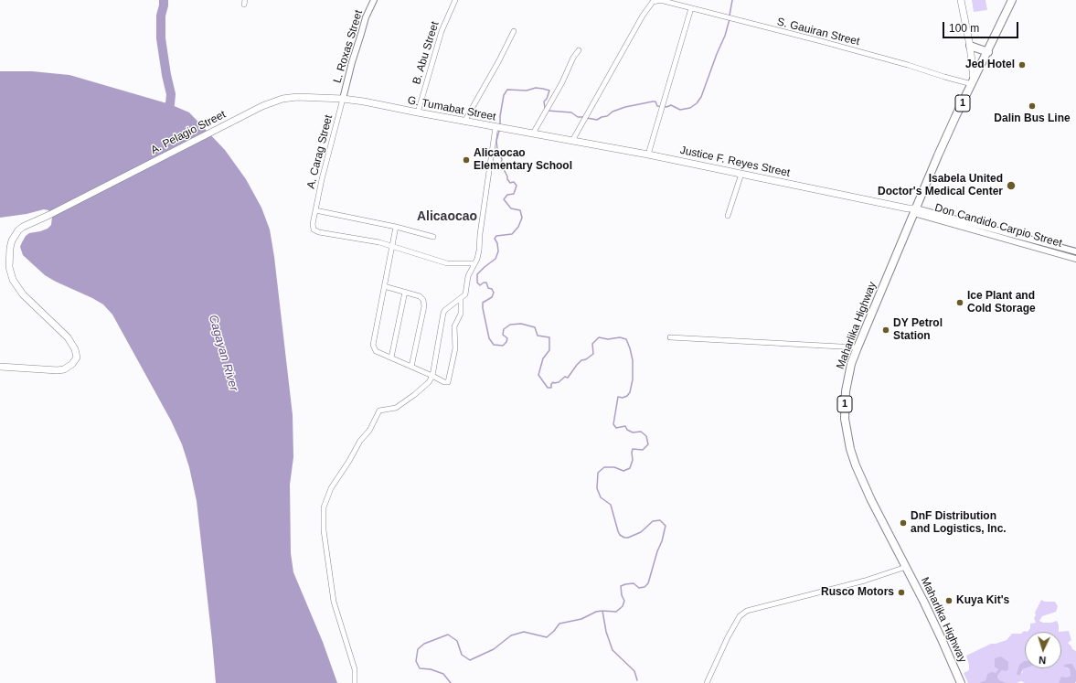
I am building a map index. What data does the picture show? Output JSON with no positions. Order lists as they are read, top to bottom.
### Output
{
  "streets": {
    "main road": [
      "1",
      "G. Tumabat Street",
      "A. Pelagio Street",
      "Justice F. Reyes Street",
      "Maharlika Highway"
    ],
    "street": [
      "S. Gauiran Street",
      "L. Roxas Street",
      "B. Abu Street",
      "A. Carag Street",
      "Don Candido Carpio Street"
    ]
  },
  "crossings": [
    ["S. Gauiran Street", "Maharlika Highway"],
    ["L. Roxas Street", "G. Tumabat Street"],
    ["L. Roxas Street", "A. Pelagio Street"],
    ["L. Roxas Street", "A. Carag Street"],
    ["B. Abu Street", "G. Tumabat Street"],
    ["G. Tumabat Street", "A. Pelagio Street"],
    ["G. Tumabat Street", "A. Carag Street"],
    ["G. Tumabat Street", "Justice F. Reyes Street"],
    ["A. Pelagio Street", "A. Carag Street"],
    ["Justice F. Reyes Street", "Don Candido Carpio Street"],
    ["Justice F. Reyes Street", "Maharlika Highway"],
    ["Don Candido Carpio Street", "Maharlika Highway"]
  ],
  "districts": ["Alicaocao"],
  "water": ["Cagayan River"],
  "places": [
    "Jed Hotel",
    "Dalin Bus Line",
    "Alicaocao Elementary School",
    "Isabela United Doctor's Medical Center",
    "Ice Plant and Cold Storage",
    "DY Petrol Station",
    "DnF Distribution and Logistics, Inc.",
    "Rusco Motors",
    "Kuya Kit's"
  ],
  "scale_bar": "100 m",
  "north": "bottom"
}
